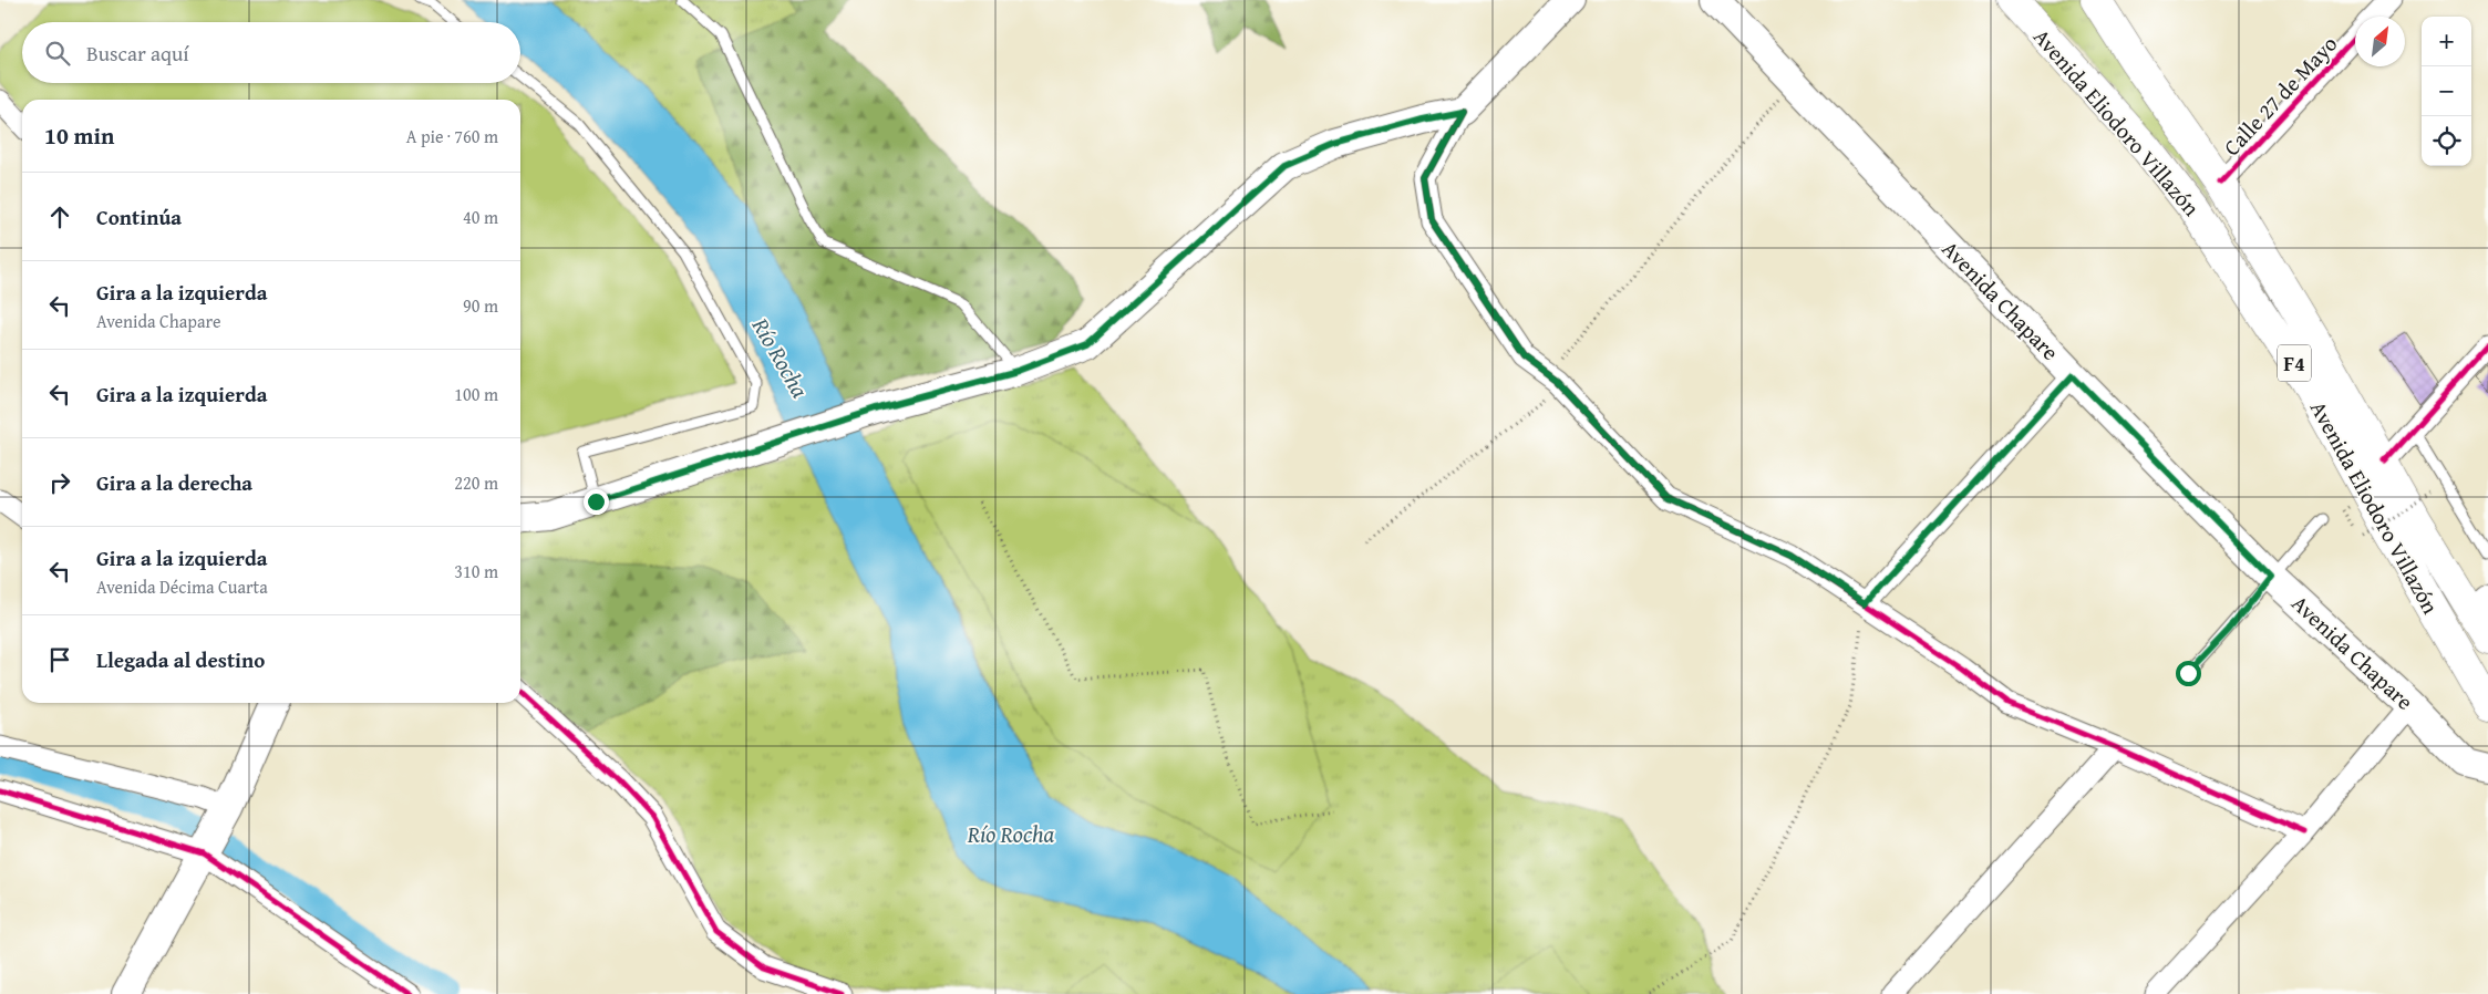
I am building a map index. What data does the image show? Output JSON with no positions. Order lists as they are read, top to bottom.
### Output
{
  "streets": {
    "highway": ["Avenida Eliodoro Villazón", "F4"],
    "main road": ["Avenida Chapare"],
    "street": ["Calle 27 de Mayo"]
  },
  "crossings": [
    ["Calle 27 de Mayo", "Avenida Eliodoro Villazón"]
  ],
  "water": ["Río Rocha"],
  "north": "top right",
  "page": {
    "map_buttons": ["+", "−"],
    "search": "Buscar aquí",
    "heading": ["10 min", "A pie · 760 m"],
    "list": [
      ["Continúa", "40 m"],
      ["Gira a la izquierda", "Avenida Chapare", "90 m"],
      ["Gira a la izquierda", "100 m"],
      ["Gira a la derecha", "220 m"],
      ["Gira a la izquierda", "Avenida Décima Cuarta", "310 m"],
      "Llegada al destino"
    ]
  }
}
